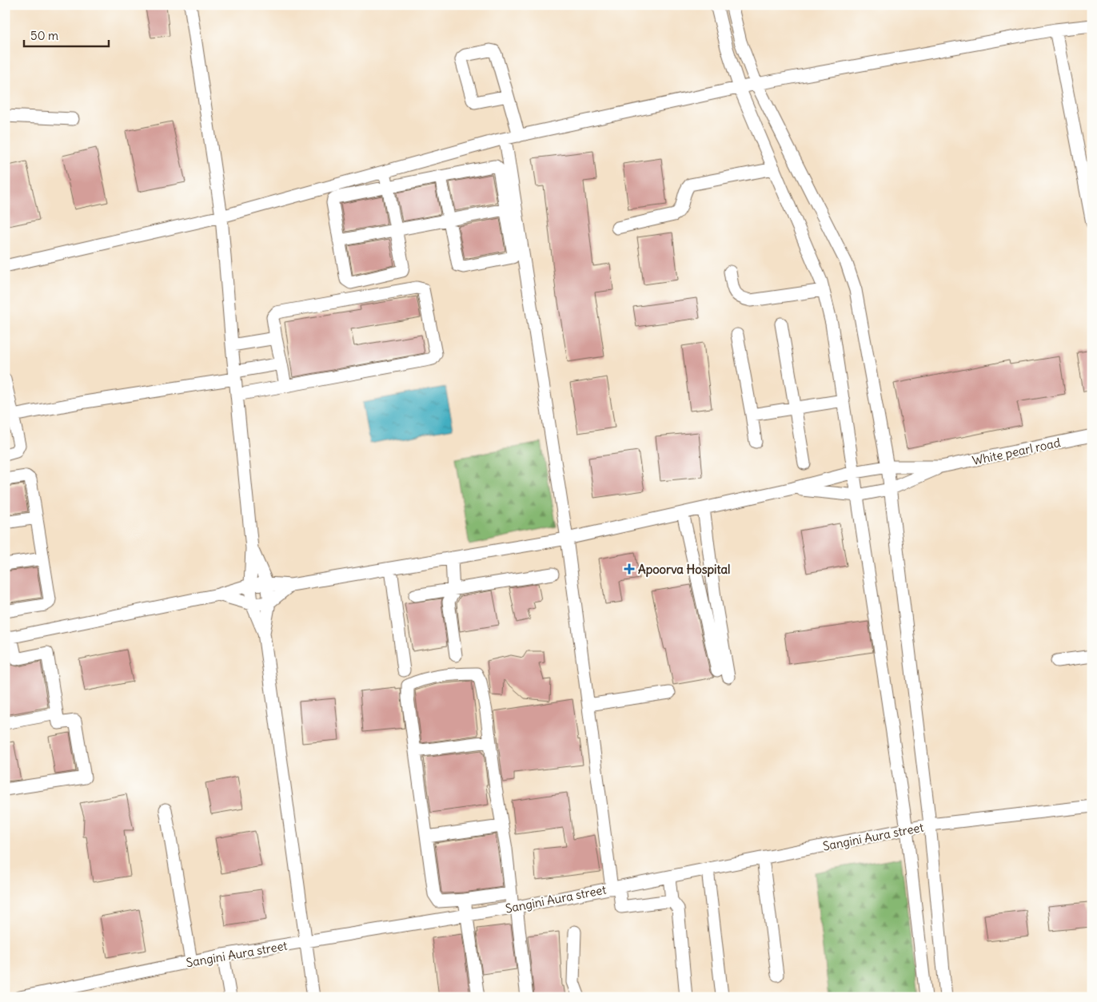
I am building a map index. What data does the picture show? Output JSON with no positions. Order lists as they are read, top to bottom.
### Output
{
  "streets": {
    "street": ["White pearl road", "Sangini Aura street"]
  },
  "places": {
    "health": ["Apoorva Hospital"]
  },
  "scale_bar": "50 m"
}
